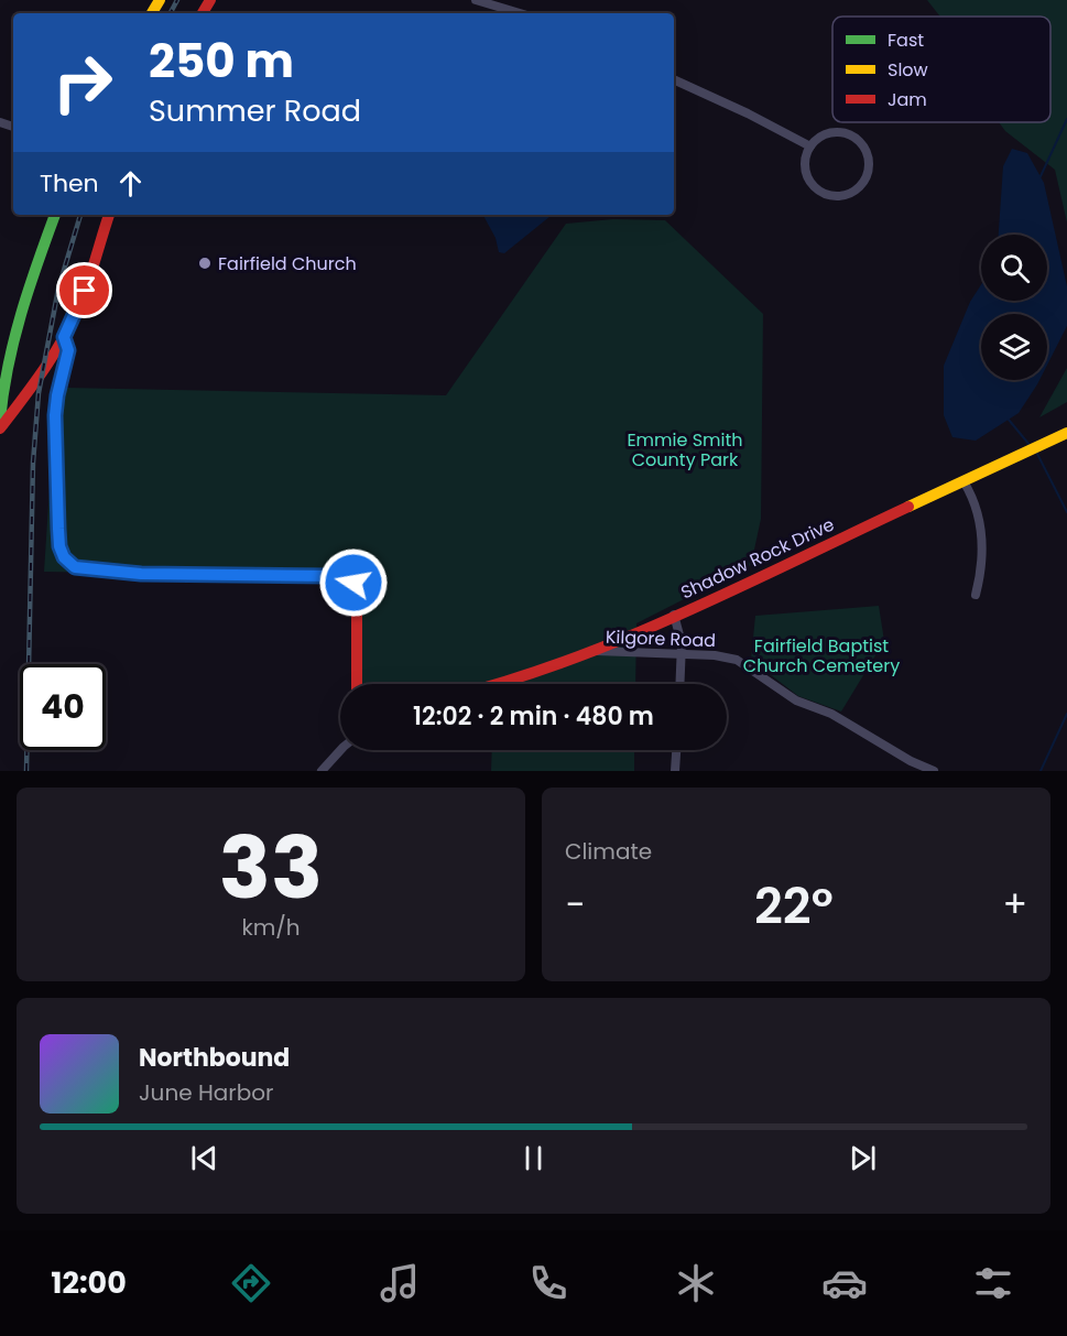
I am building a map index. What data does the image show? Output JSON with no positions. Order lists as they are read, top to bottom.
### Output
{
  "streets": {
    "street": ["Shadow Rock Drive", "Kilgore Road"]
  },
  "crossings": [
    ["Shadow Rock Drive", "Kilgore Road"]
  ],
  "parks": ["Emmie Smith County Park", "Fairfield Baptist Church Cemetery"],
  "places": ["Fairfield Church"],
  "legend": ["Fast", "Slow", "Jam"],
  "page": {
    "turn": ["250 m", "Summer Road"],
    "then": "Then",
    "limit": "40",
    "trip": "12:02 · 2 min · 480 m",
    "tile": [
      ["33", "km/h"],
      "Climate"
    ],
    "heat": ["−", "22°", "+"],
    "song": ["Northbound", "June Harbor"],
    "tabs": "12:00"
  }
}
